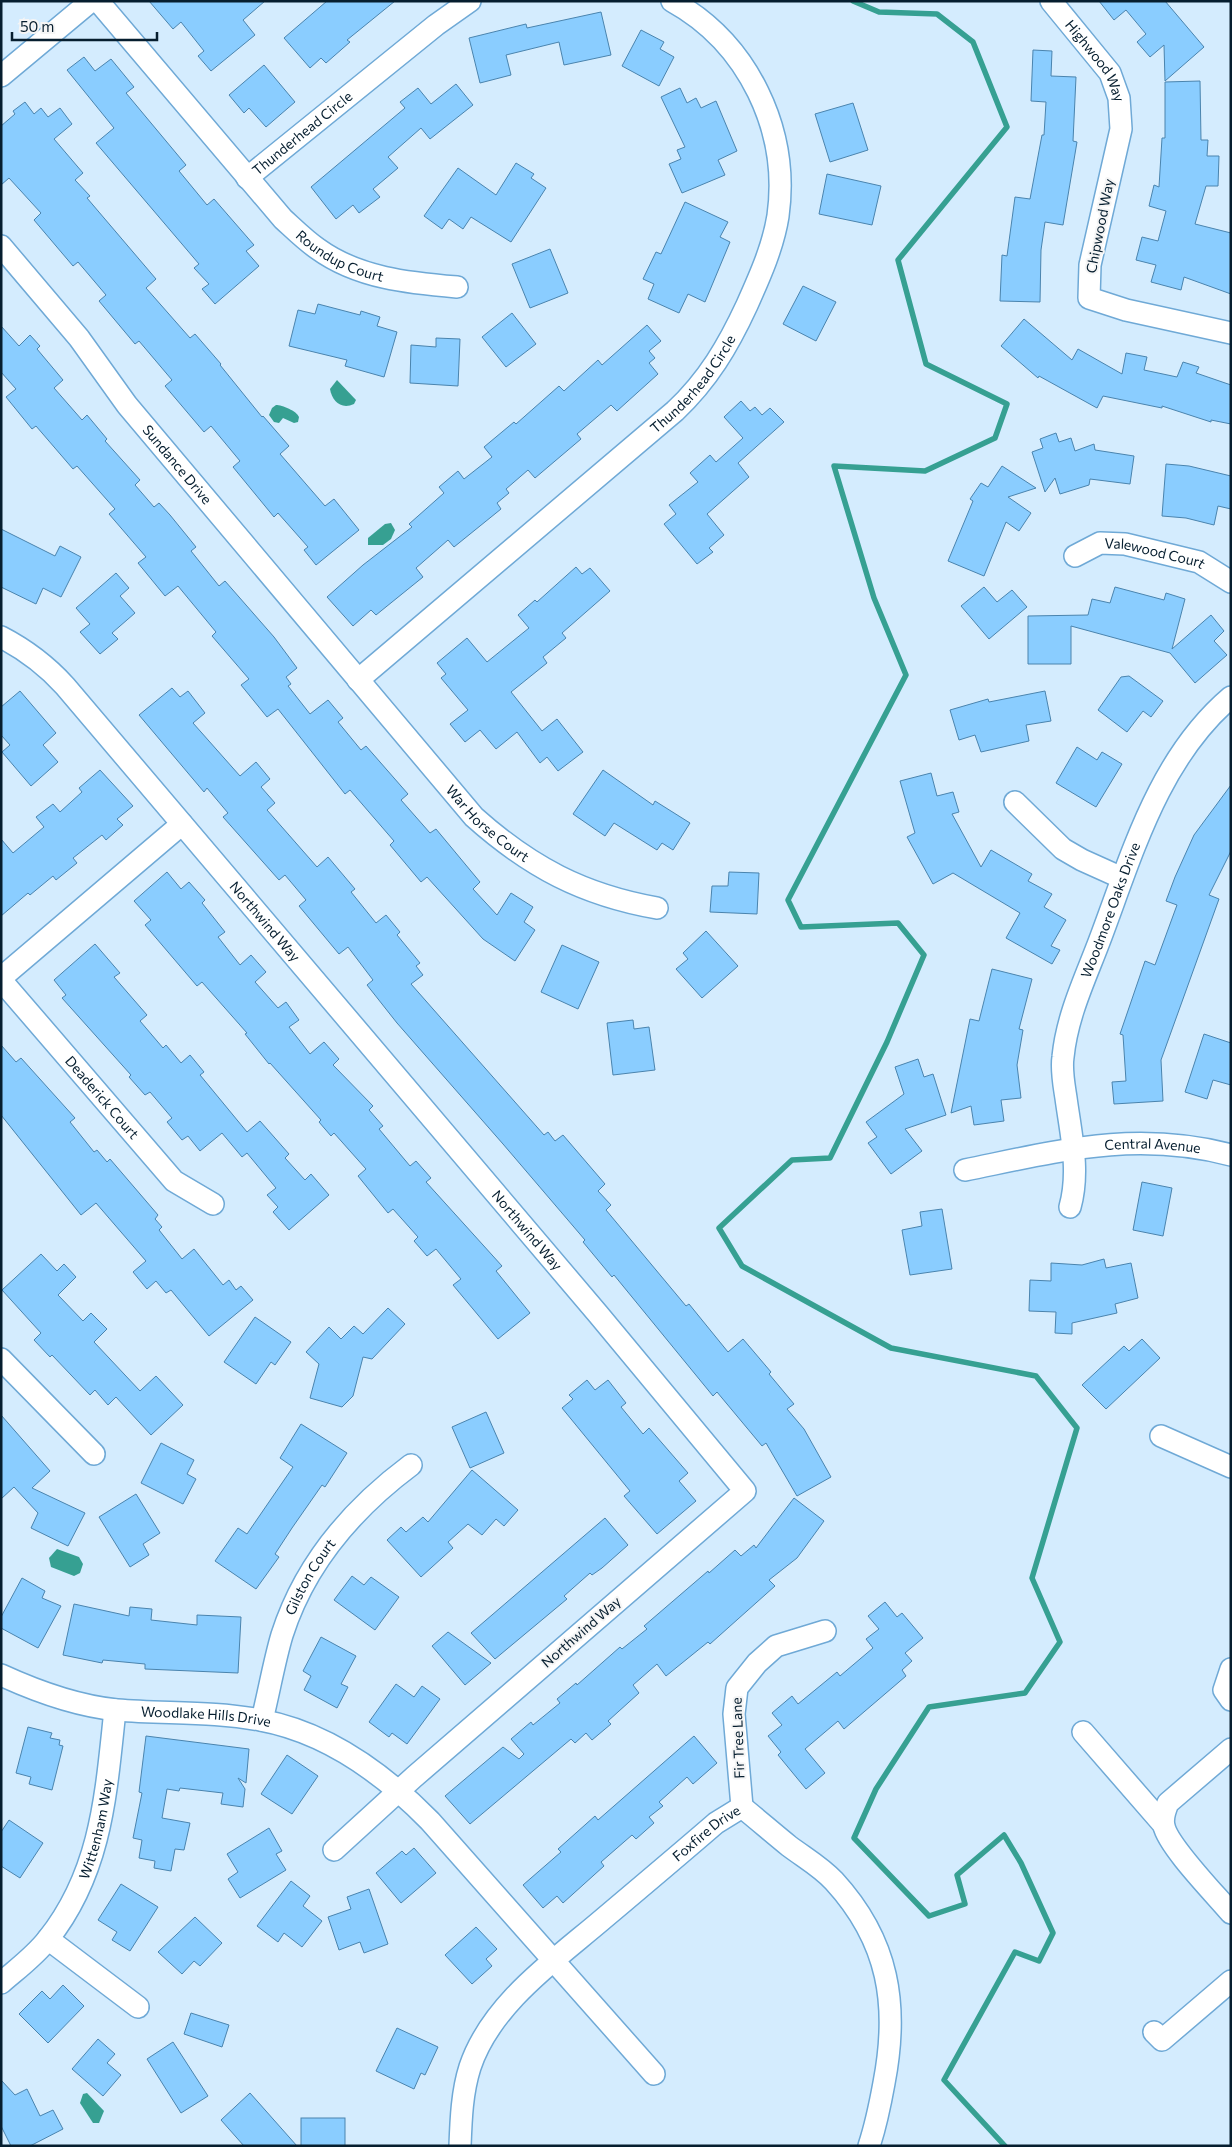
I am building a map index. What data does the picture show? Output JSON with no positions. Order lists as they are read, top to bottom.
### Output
{
  "streets": {
    "street": [
      "Highwood Way",
      "Thunderhead Circle",
      "Chipwood Way",
      "Roundup Court",
      "Sundance Drive",
      "Valewood Court",
      "War Horse Court",
      "Woodmore Oaks Drive",
      "Northwind Way",
      "Deaderick Court",
      "Central Avenue",
      "Gilston Court",
      "Woodlake Hills Drive",
      "Fir Tree Lane",
      "Wittenham Way",
      "Foxfire Drive"
    ]
  },
  "crossings": [
    ["Highwood Way", "Chipwood Way"],
    ["Thunderhead Circle", "Roundup Court"],
    ["Thunderhead Circle", "Sundance Drive"],
    ["Thunderhead Circle", "War Horse Court"],
    ["Sundance Drive", "War Horse Court"],
    ["Woodmore Oaks Drive", "Central Avenue"],
    ["Northwind Way", "Deaderick Court"],
    ["Northwind Way", "Woodlake Hills Drive"],
    ["Gilston Court", "Woodlake Hills Drive"],
    ["Woodlake Hills Drive", "Wittenham Way"],
    ["Woodlake Hills Drive", "Foxfire Drive"],
    ["Fir Tree Lane", "Foxfire Drive"]
  ],
  "scale_bar": "50 m"
}
